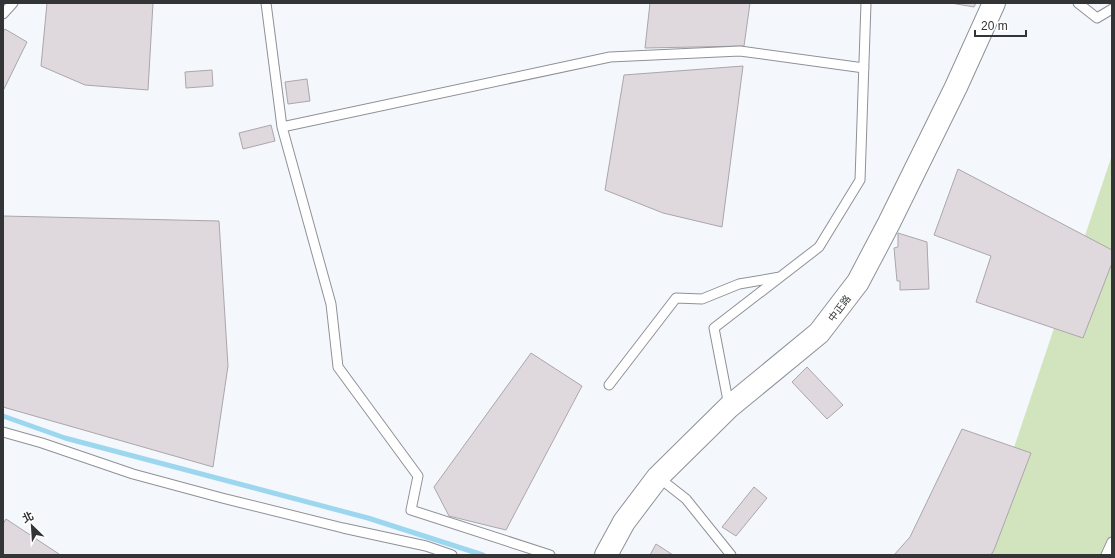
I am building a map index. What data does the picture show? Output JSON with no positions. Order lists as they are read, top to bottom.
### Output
{
  "streets": {
    "street": ["中正路"]
  },
  "scale_bar": "20 m",
  "north": "top left"
}
